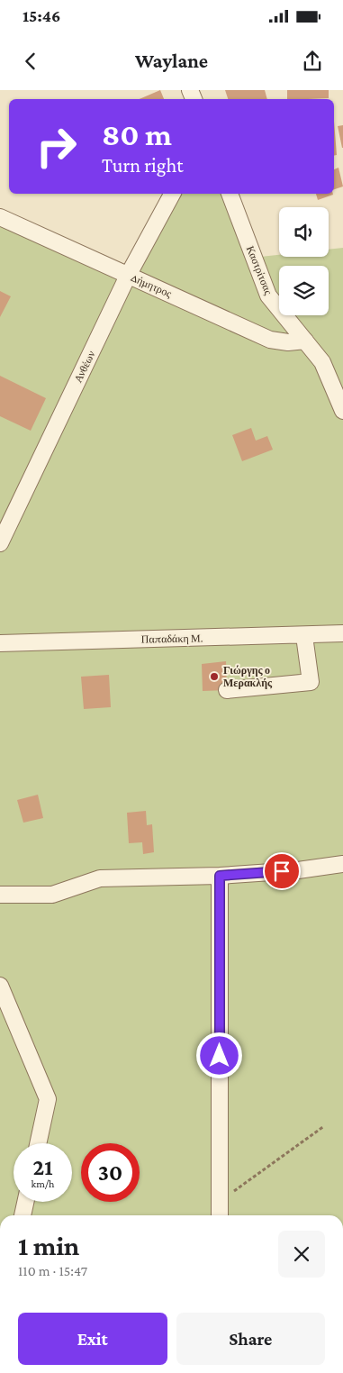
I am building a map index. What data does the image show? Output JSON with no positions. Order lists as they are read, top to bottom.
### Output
{
  "streets": {
    "street": [
      "Καστρίτσας",
      "Δήμητρος",
      "Ανθέων",
      "Παπαδάκη Μ."
    ]
  },
  "crossings": [
    ["Καστρίτσας", "Δήμητρος"],
    ["Δήμητρος", "Ανθέων"]
  ],
  "places": ["Γιώργης ο Μερακλής"],
  "page": {
    "status": "15:46",
    "header": "Waylane",
    "turn": ["80 m", "Turn right"],
    "speed": "21 km/h",
    "limit": "30",
    "heading": ["1 min", "110 m · 15:47"],
    "buttons": ["Exit", "Share"]
  }
}
